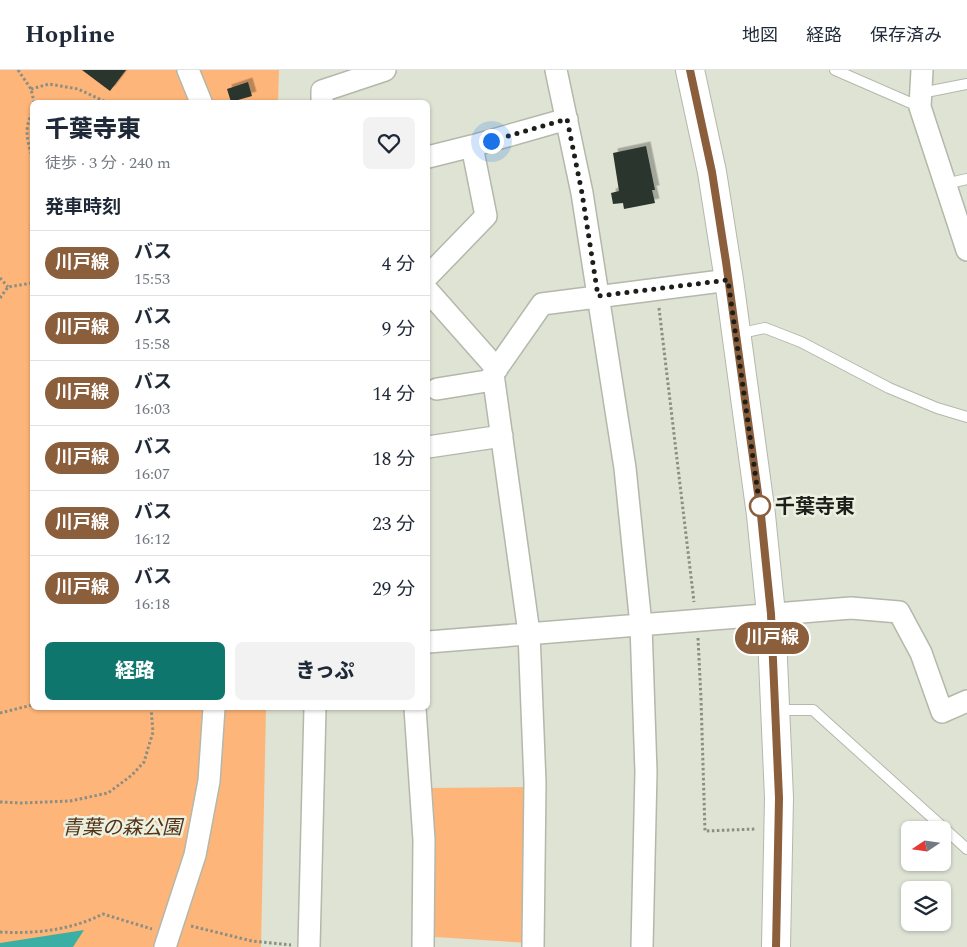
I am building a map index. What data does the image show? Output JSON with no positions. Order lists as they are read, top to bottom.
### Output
{
  "parks": ["青葉の森公園"],
  "places": ["千葉寺東"],
  "lines": ["bus line 川戸線"],
  "north": "left",
  "page": {
    "header": "Hopline",
    "nav": ["地図", "経路", "保存済み"],
    "on_map": "川戸線",
    "heading": [
      ["千葉寺東", "徒歩 · 3 分 · 240 m"],
      "発車時刻"
    ],
    "list": [
      {
        "mark": "川戸線",
        "name": "バス",
        "note": "15:53",
        "value": "4 分"
      },
      {
        "mark": "川戸線",
        "name": "バス",
        "note": "15:58",
        "value": "9 分"
      },
      {
        "mark": "川戸線",
        "name": "バス",
        "note": "16:03",
        "value": "14 分"
      },
      {
        "mark": "川戸線",
        "name": "バス",
        "note": "16:07",
        "value": "18 分"
      },
      {
        "mark": "川戸線",
        "name": "バス",
        "note": "16:12",
        "value": "23 分"
      },
      {
        "mark": "川戸線",
        "name": "バス",
        "note": "16:18",
        "value": "29 分"
      }
    ],
    "buttons": ["経路", "きっぷ"]
  }
}
